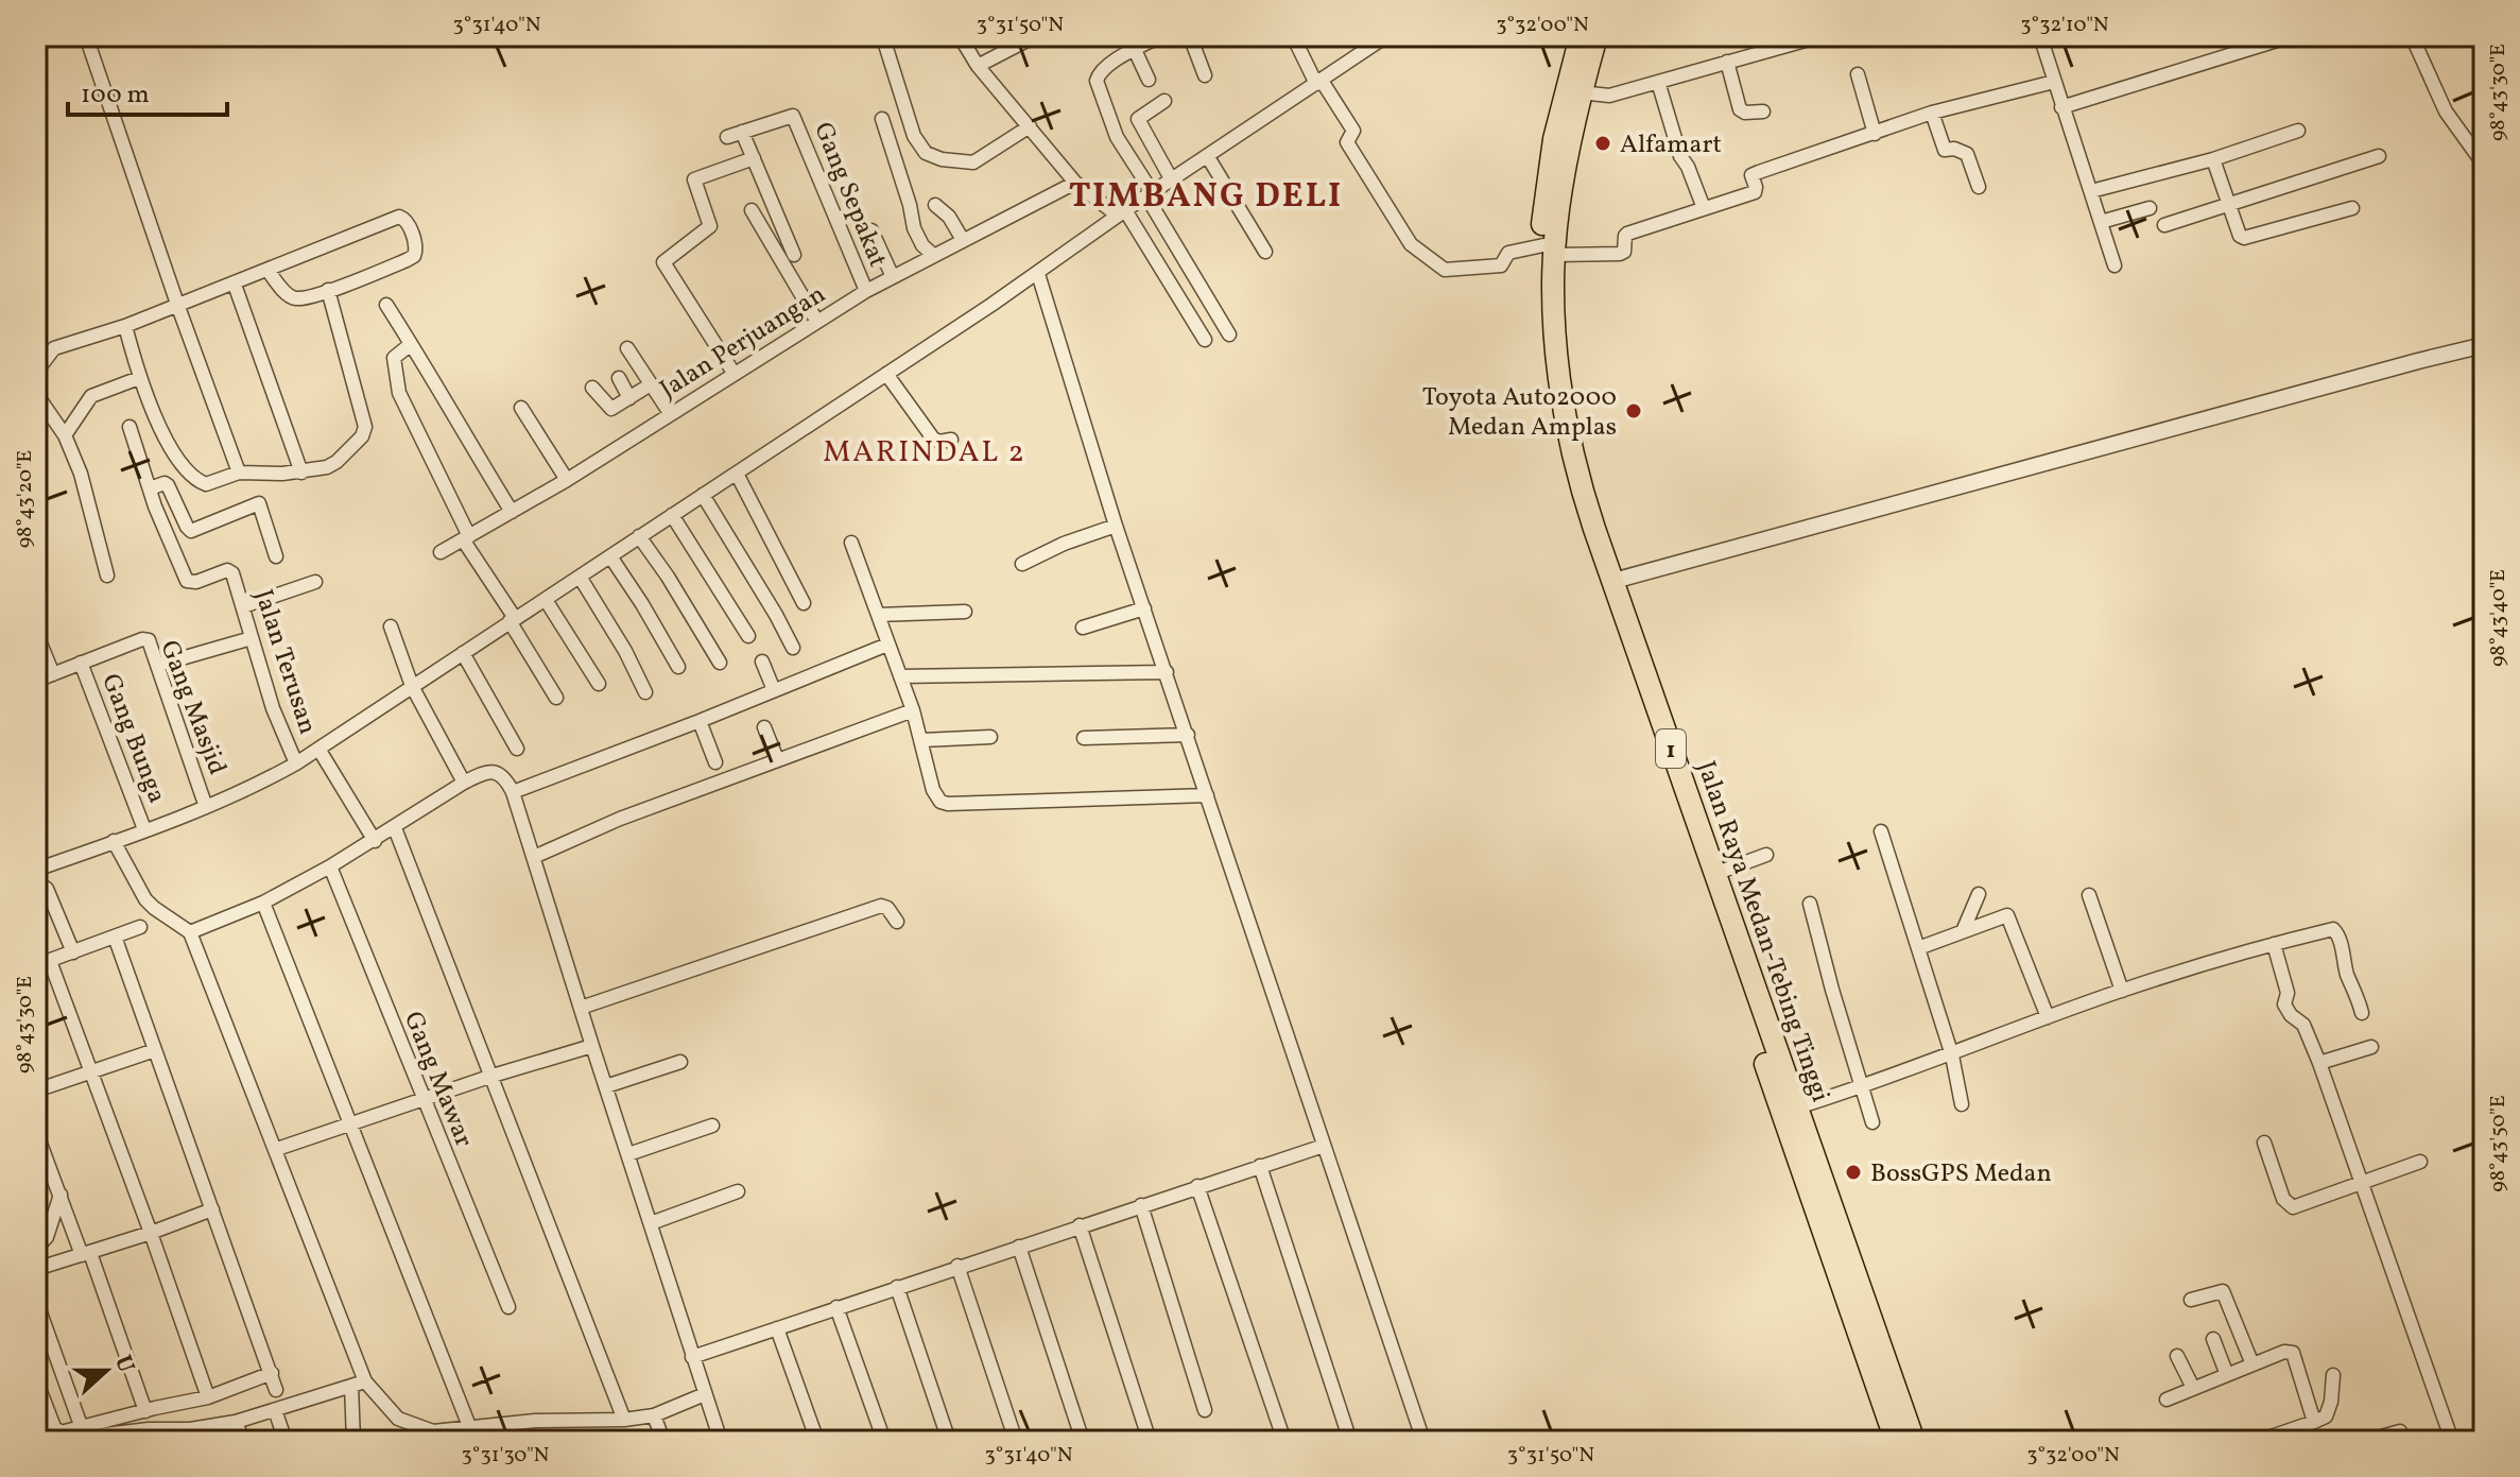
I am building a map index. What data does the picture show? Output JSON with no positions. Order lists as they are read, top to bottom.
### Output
{
  "streets": {
    "highway": ["1", "Jalan Raya Medan-Tebing Tinggi"],
    "street": [
      "Gang Sepakat",
      "Jalan Perjuangan",
      "Jalan Terusan",
      "Gang Masjid",
      "Gang Bunga",
      "Gang Mawar"
    ]
  },
  "crossings": [
    ["Gang Sepakat", "Jalan Perjuangan"],
    ["Gang Masjid", "Gang Bunga"]
  ],
  "districts": ["TIMBANG DELI", "MARINDAL 2"],
  "places": ["Alfamart", "Toyota Auto2000 Medan Amplas", "BossGPS Medan"],
  "scale_bar": "100 m",
  "north": "right",
  "coordinates": [
    "3°31'40\"N",
    "3°31'50\"N",
    "3°32'00\"N",
    "3°32'10\"N",
    "98°43'30\"E",
    "98°43'20\"E",
    "98°43'40\"E",
    "98°43'50\"E",
    "3°31'30\"N"
  ]
}
